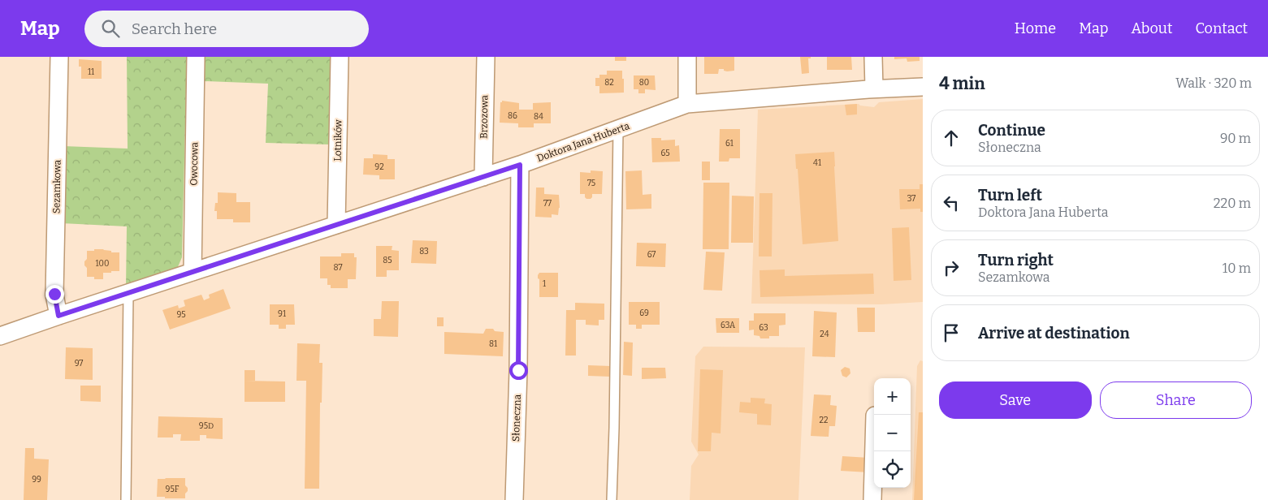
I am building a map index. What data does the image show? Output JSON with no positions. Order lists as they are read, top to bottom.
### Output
{
  "streets": {
    "street": [
      "Brzozowa",
      "Lotników",
      "Doktora Jana Huberta",
      "Owocowa",
      "Sezamkowa",
      "Słoneczna"
    ]
  },
  "crossings": [
    ["Brzozowa", "Doktora Jana Huberta"],
    ["Lotników", "Doktora Jana Huberta"],
    ["Doktora Jana Huberta", "Owocowa"],
    ["Doktora Jana Huberta", "Sezamkowa"],
    ["Doktora Jana Huberta", "Słoneczna"]
  ],
  "house_numbers": [
    "11",
    "82",
    "80",
    "86",
    "84",
    "61",
    "65",
    "41",
    "92",
    "75",
    "37",
    "77",
    "83",
    "67",
    "85",
    "100",
    "87",
    "1",
    "69",
    "91",
    "95",
    "63A",
    "63",
    "24",
    "81",
    "97",
    "22",
    "95D",
    "99",
    "95F"
  ],
  "page": {
    "header": "Map",
    "search": "Search here",
    "nav": [
      "Home",
      "Map",
      "About",
      "Contact"
    ],
    "heading": ["4 min", "Walk · 320 m"],
    "list": [
      ["Continue", "Słoneczna", "90 m"],
      ["Turn left", "Doktora Jana Huberta", "220 m"],
      ["Turn right", "Sezamkowa", "10 m"],
      "Arrive at destination"
    ],
    "buttons": ["Save", "Share"],
    "map_buttons": ["+", "−"]
  }
}
